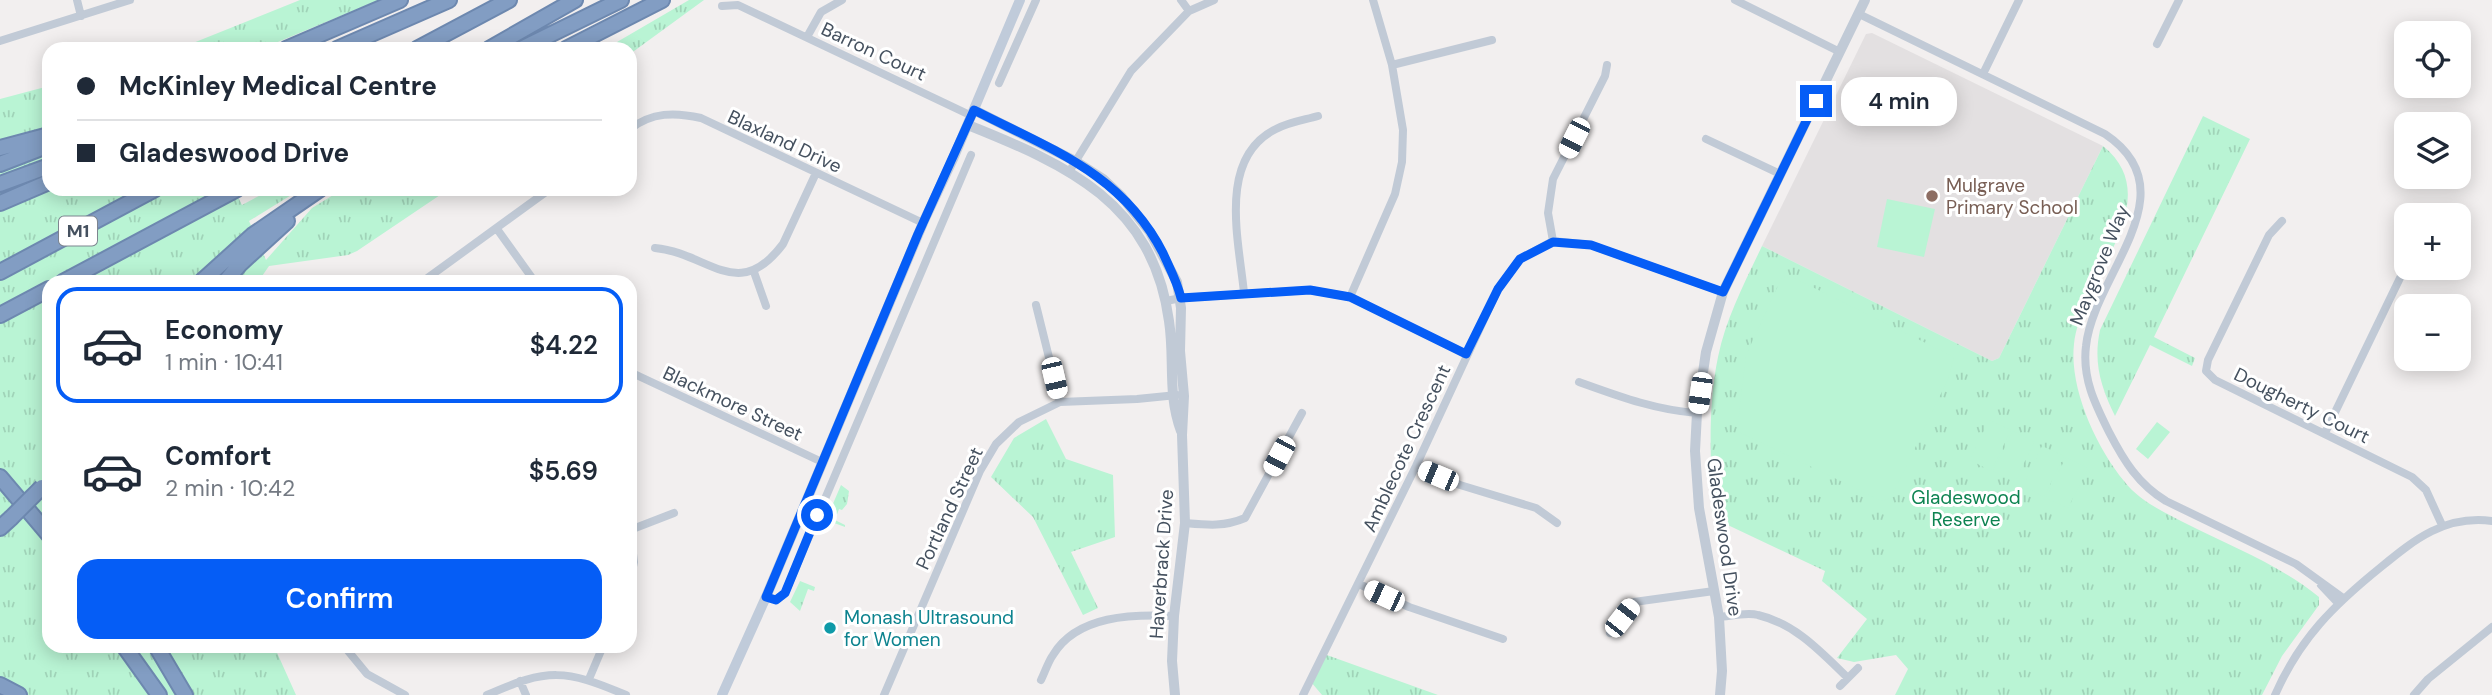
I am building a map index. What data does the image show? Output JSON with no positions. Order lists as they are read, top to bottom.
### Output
{
  "streets": {
    "highway": ["M1"],
    "street": [
      "Barron Court",
      "Blaxland Drive",
      "Maygrove Way",
      "Blackmore Street",
      "Dougherty Court",
      "Amblecote Crescent",
      "Portland Street",
      "Gladeswood Drive",
      "Haverbrack Drive"
    ]
  },
  "crossings": [
    ["Barron Court", "Haverbrack Drive"],
    ["Maygrove Way", "Gladeswood Drive"],
    ["Portland Street", "Haverbrack Drive"]
  ],
  "parks": ["Gladeswood Reserve"],
  "places": ["Mulgrave Primary School", "Monash Ultrasound for Women"],
  "page": {
    "map_buttons": ["+", "−"],
    "banner": ["McKinley Medical Centre", "Gladeswood Drive"],
    "bubble": "4 min",
    "list": [
      {
        "name": "Economy",
        "note": "1 min · 10:41",
        "value": "$4.22"
      },
      {
        "name": "Comfort",
        "note": "2 min · 10:42",
        "value": "$5.69"
      }
    ],
    "buttons": "Confirm"
  }
}
